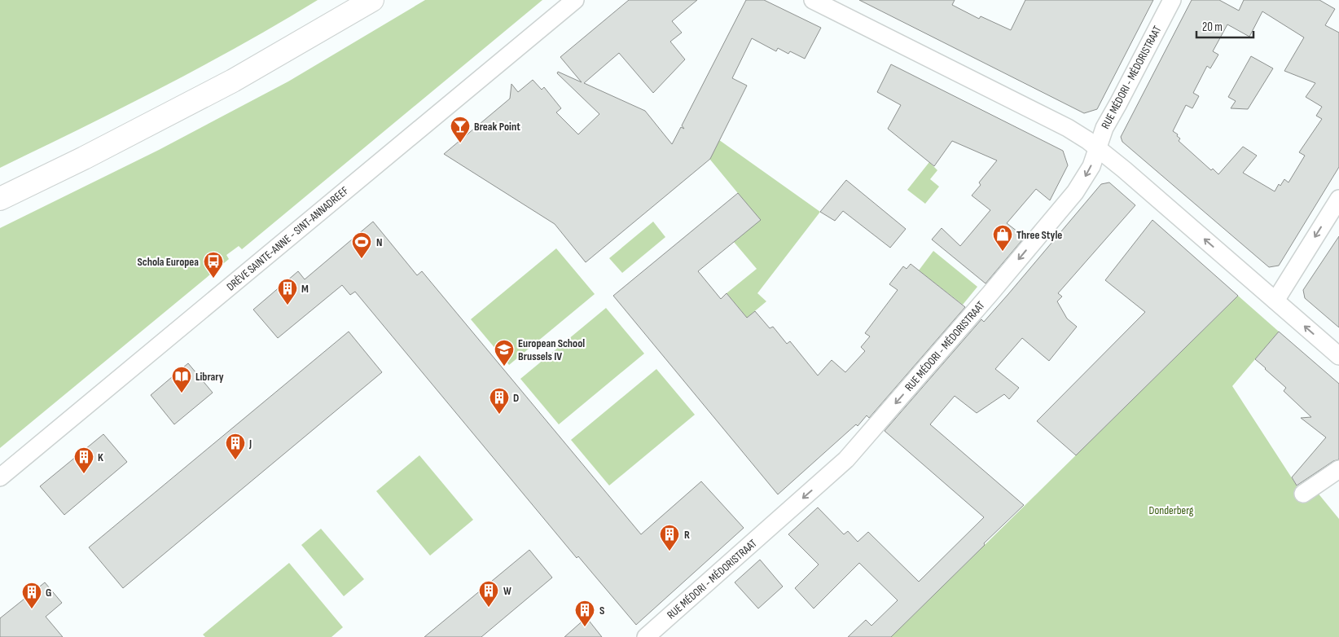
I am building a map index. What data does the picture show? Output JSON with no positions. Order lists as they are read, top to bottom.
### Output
{
  "streets": {
    "street": ["RUE MÉDORI - MÉDORISTRAAT", "DRÈVE SAINTE-ANNE - SINT-ANNADREEF"]
  },
  "one_way": ["RUE MÉDORI - MÉDORISTRAAT"],
  "parks": ["Donderberg"],
  "places": {
    "bar": ["Break Point"],
    "shop": ["Three Style"],
    "sports": ["N"],
    "bus stop": ["Schola Europea"],
    "building": [
      "M",
      "D",
      "J",
      "K",
      "R",
      "W",
      "G",
      "S"
    ],
    "school or university": ["European School Brussels IV"],
    "library": ["Library"]
  },
  "scale_bar": "20 m"
}
